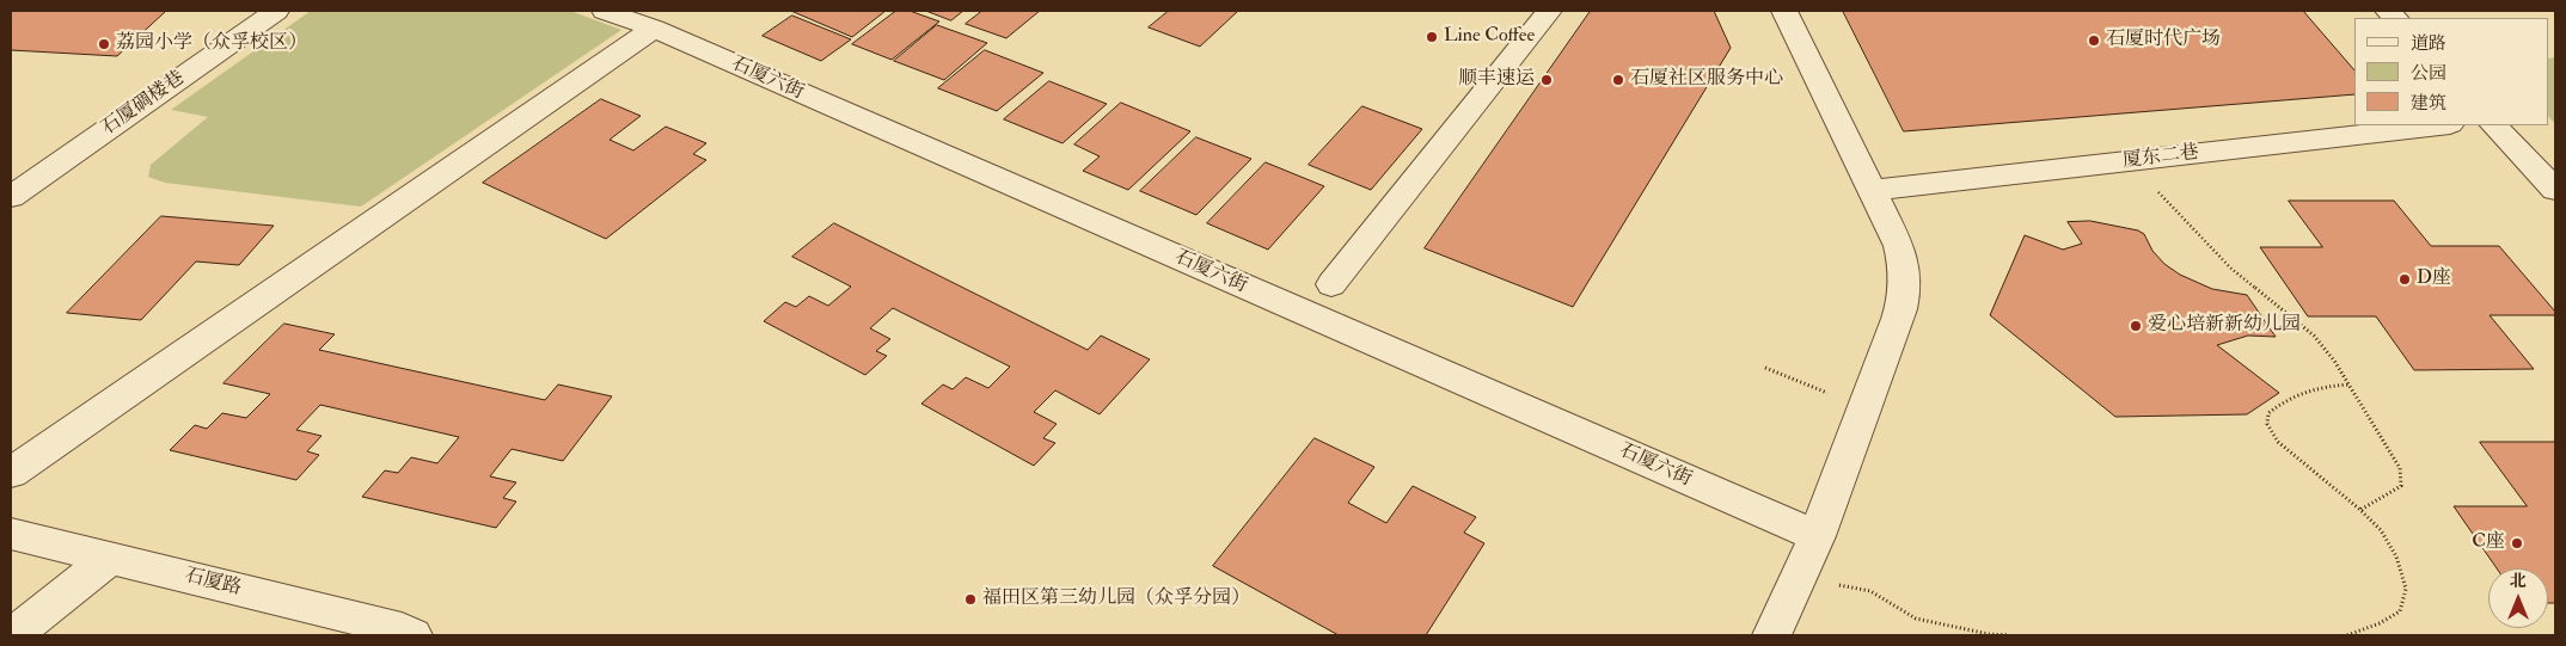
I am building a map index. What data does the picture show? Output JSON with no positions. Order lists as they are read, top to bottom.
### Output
{
  "streets": {
    "street": [
      "石厦六街",
      "石厦碉楼巷",
      "厦东二巷",
      "石厦路"
    ]
  },
  "places": [
    "Line Coffee",
    "石厦时代广场",
    "荔园小学（众孚校区）",
    "顺丰速运",
    "石厦社区服务中心",
    "D座",
    "爱心培新新幼儿园",
    "C座",
    "福田区第三幼儿园（众孚分园）"
  ],
  "legend": ["道路", "公园", "建筑"],
  "north": "top"
}
